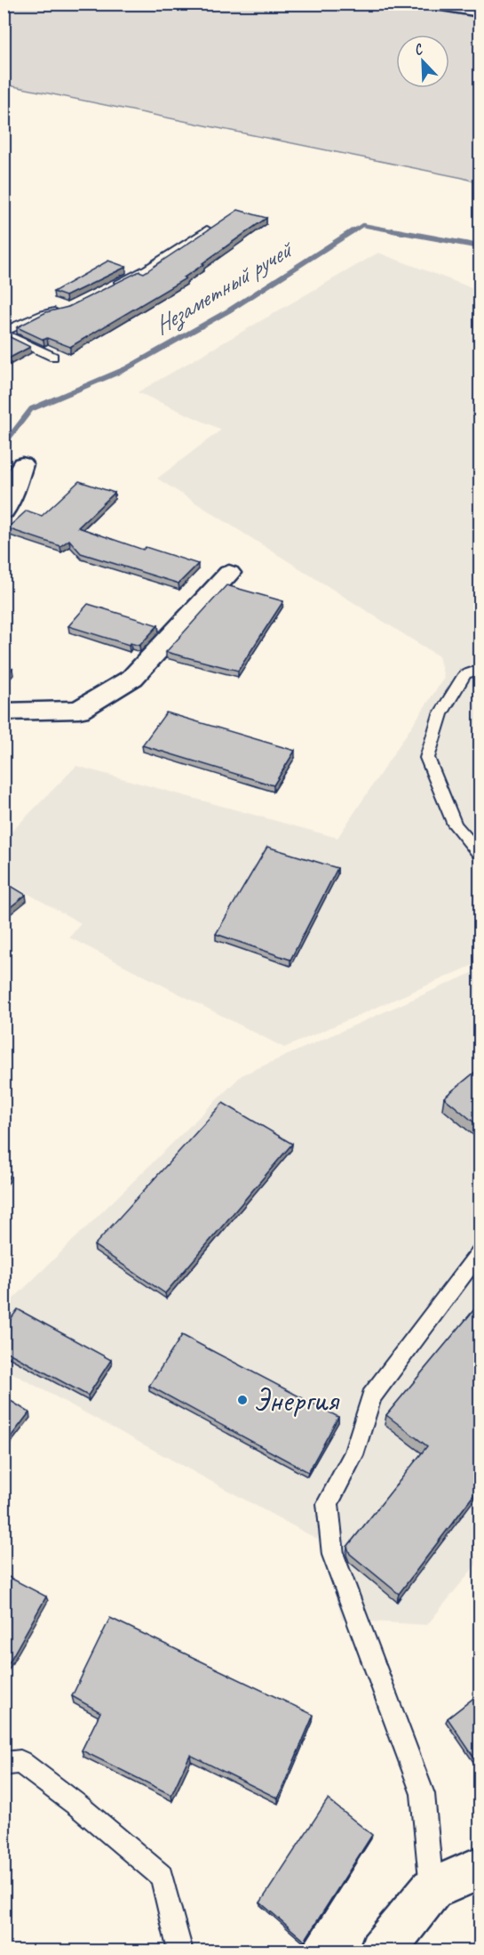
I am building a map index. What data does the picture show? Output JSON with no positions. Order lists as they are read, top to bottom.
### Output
{
  "water": ["Незаметный ручей"],
  "places": ["Энергия"],
  "north": "top left"
}
